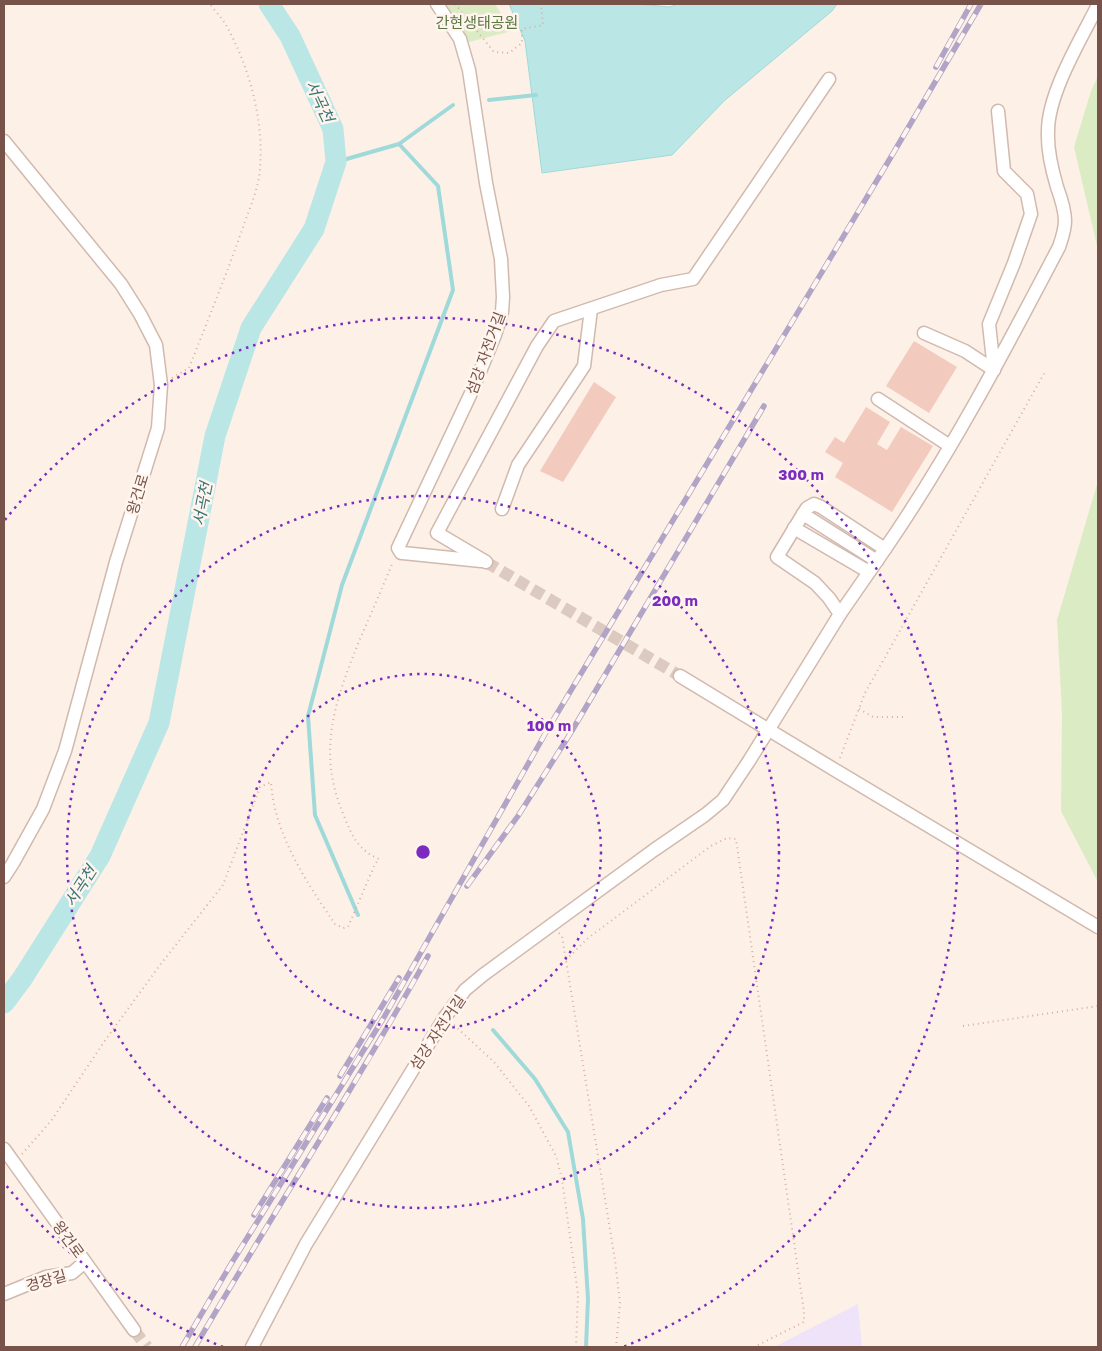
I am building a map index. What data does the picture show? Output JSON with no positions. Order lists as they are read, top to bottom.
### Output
{
  "streets": {
    "street": ["섬강 자전거길", "왕건로", "경장길"]
  },
  "crossings": [
    ["왕건로", "경장길"]
  ],
  "water": ["서곡천"],
  "parks": ["간현생태공원"],
  "rings": ["300 m", "200 m", "100 m"]
}
